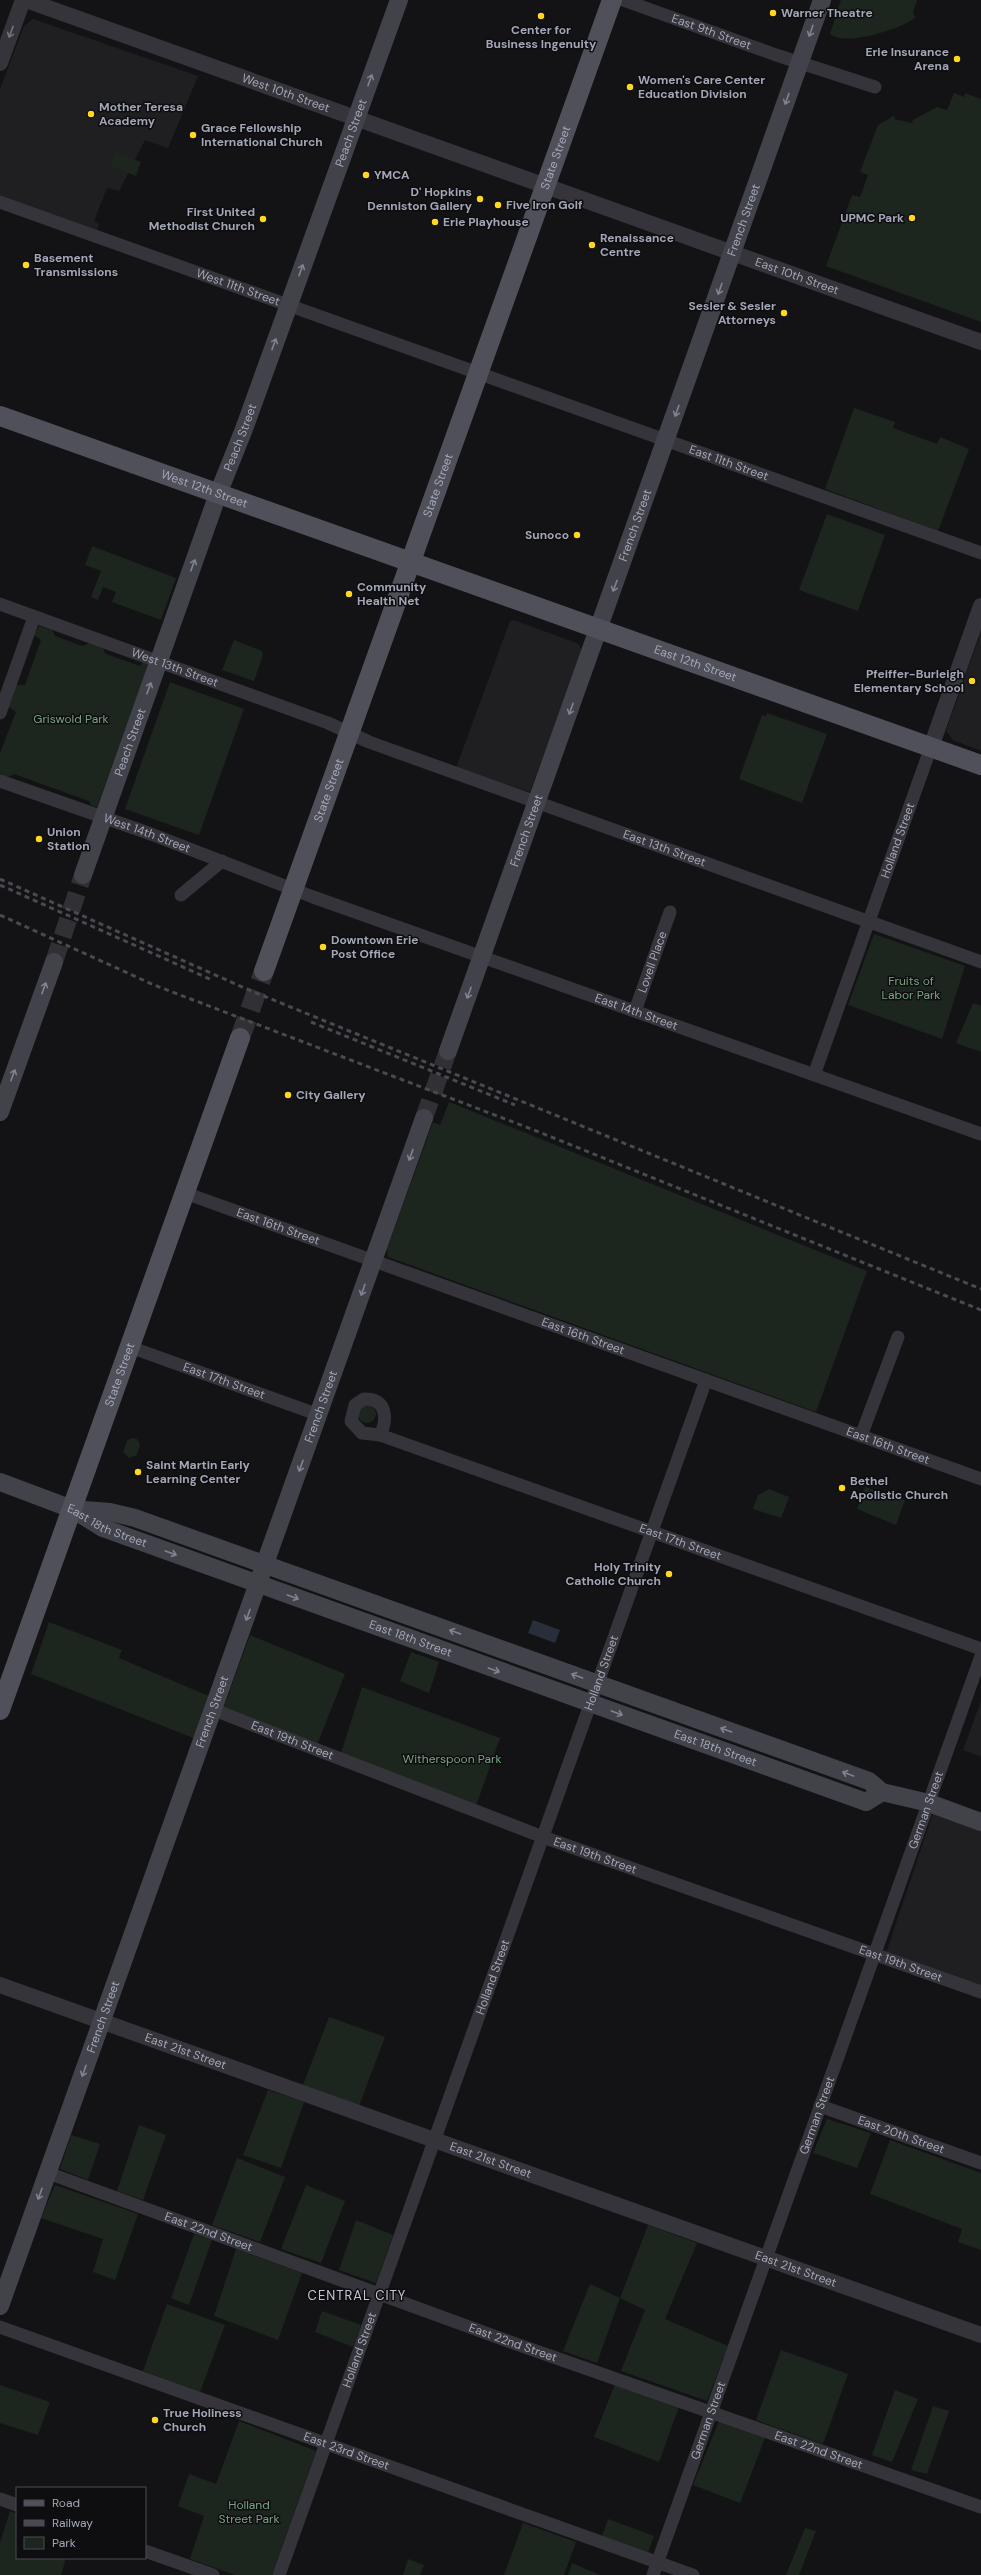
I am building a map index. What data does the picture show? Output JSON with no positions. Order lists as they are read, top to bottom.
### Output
{
  "streets": {
    "main road": [
      "Peach Street",
      "State Street",
      "French Street",
      "West 12th Street",
      "East 12th Street",
      "East 18th Street"
    ],
    "street": [
      "East 9th Street",
      "West 10th Street",
      "East 10th Street",
      "West 11th Street",
      "East 11th Street",
      "West 13th Street",
      "West 14th Street",
      "Holland Street",
      "East 13th Street",
      "Lovell Place",
      "East 14th Street",
      "East 16th Street",
      "East 17th Street",
      "East 19th Street",
      "German Street",
      "East 21st Street",
      "East 20th Street",
      "East 22nd Street",
      "East 23rd Street"
    ]
  },
  "crossings": [
    ["East 9th Street", "French Street"],
    ["West 10th Street", "Peach Street"],
    ["West 10th Street", "State Street"],
    ["West 10th Street", "East 10th Street"],
    ["Peach Street", "West 11th Street"],
    ["Peach Street", "West 12th Street"],
    ["Peach Street", "West 13th Street"],
    ["Peach Street", "West 14th Street"],
    ["State Street", "East 10th Street"],
    ["State Street", "West 11th Street"],
    ["State Street", "East 11th Street"],
    ["State Street", "West 12th Street"],
    ["State Street", "East 12th Street"],
    ["State Street", "West 13th Street"],
    ["State Street", "West 14th Street"],
    ["State Street", "East 13th Street"],
    ["State Street", "East 14th Street"],
    ["State Street", "East 16th Street"],
    ["State Street", "East 17th Street"],
    ["State Street", "East 18th Street"],
    ["French Street", "East 10th Street"],
    ["French Street", "East 11th Street"],
    ["French Street", "East 12th Street"],
    ["French Street", "East 13th Street"],
    ["French Street", "East 14th Street"],
    ["French Street", "East 16th Street"],
    ["French Street", "East 17th Street"],
    ["French Street", "East 18th Street"],
    ["French Street", "East 19th Street"],
    ["French Street", "East 21st Street"],
    ["French Street", "East 22nd Street"],
    ["West 11th Street", "East 11th Street"],
    ["West 12th Street", "East 12th Street"],
    ["East 12th Street", "Holland Street"],
    ["West 13th Street", "East 13th Street"],
    ["West 14th Street", "East 14th Street"],
    ["Holland Street", "East 13th Street"],
    ["Holland Street", "East 14th Street"],
    ["Holland Street", "East 16th Street"],
    ["Holland Street", "East 17th Street"],
    ["Holland Street", "East 18th Street"],
    ["Holland Street", "East 19th Street"],
    ["Holland Street", "East 21st Street"],
    ["Holland Street", "East 22nd Street"],
    ["Holland Street", "East 23rd Street"],
    ["Lovell Place", "East 14th Street"],
    ["East 18th Street", "German Street"],
    ["East 19th Street", "German Street"],
    ["German Street", "East 21st Street"],
    ["German Street", "East 20th Street"],
    ["German Street", "East 22nd Street"],
    ["German Street", "East 23rd Street"]
  ],
  "one_way": ["Peach Street", "French Street"],
  "districts": ["CENTRAL CITY"],
  "parks": [
    "Griswold Park",
    "Fruits of Labor Park",
    "Witherspoon Park",
    "Holland Street Park"
  ],
  "places": [
    "Warner Theatre",
    "Center for Business Ingenuity",
    "Erie Insurance Arena",
    "Women's Care Center Education Division",
    "Mother Teresa Academy",
    "Grace Fellowship International Church",
    "YMCA",
    "D' Hopkins Denniston Gallery",
    "Five Iron Golf",
    "UPMC Park",
    "First United Methodist Church",
    "Erie Playhouse",
    "Renaissance Centre",
    "Basement Transmissions",
    "Sesler & Sesler Attorneys",
    "Sunoco",
    "Community Health Net",
    "Pfeiffer-Burleigh Elementary School",
    "Union Station",
    "Downtown Erie Post Office",
    "City Gallery",
    "Saint Martin Early Learning Center",
    "Bethel Apolistic Church",
    "Holy Trinity Catholic Church",
    "True Holiness Church"
  ],
  "legend": ["Road", "Railway", "Park"]
}
